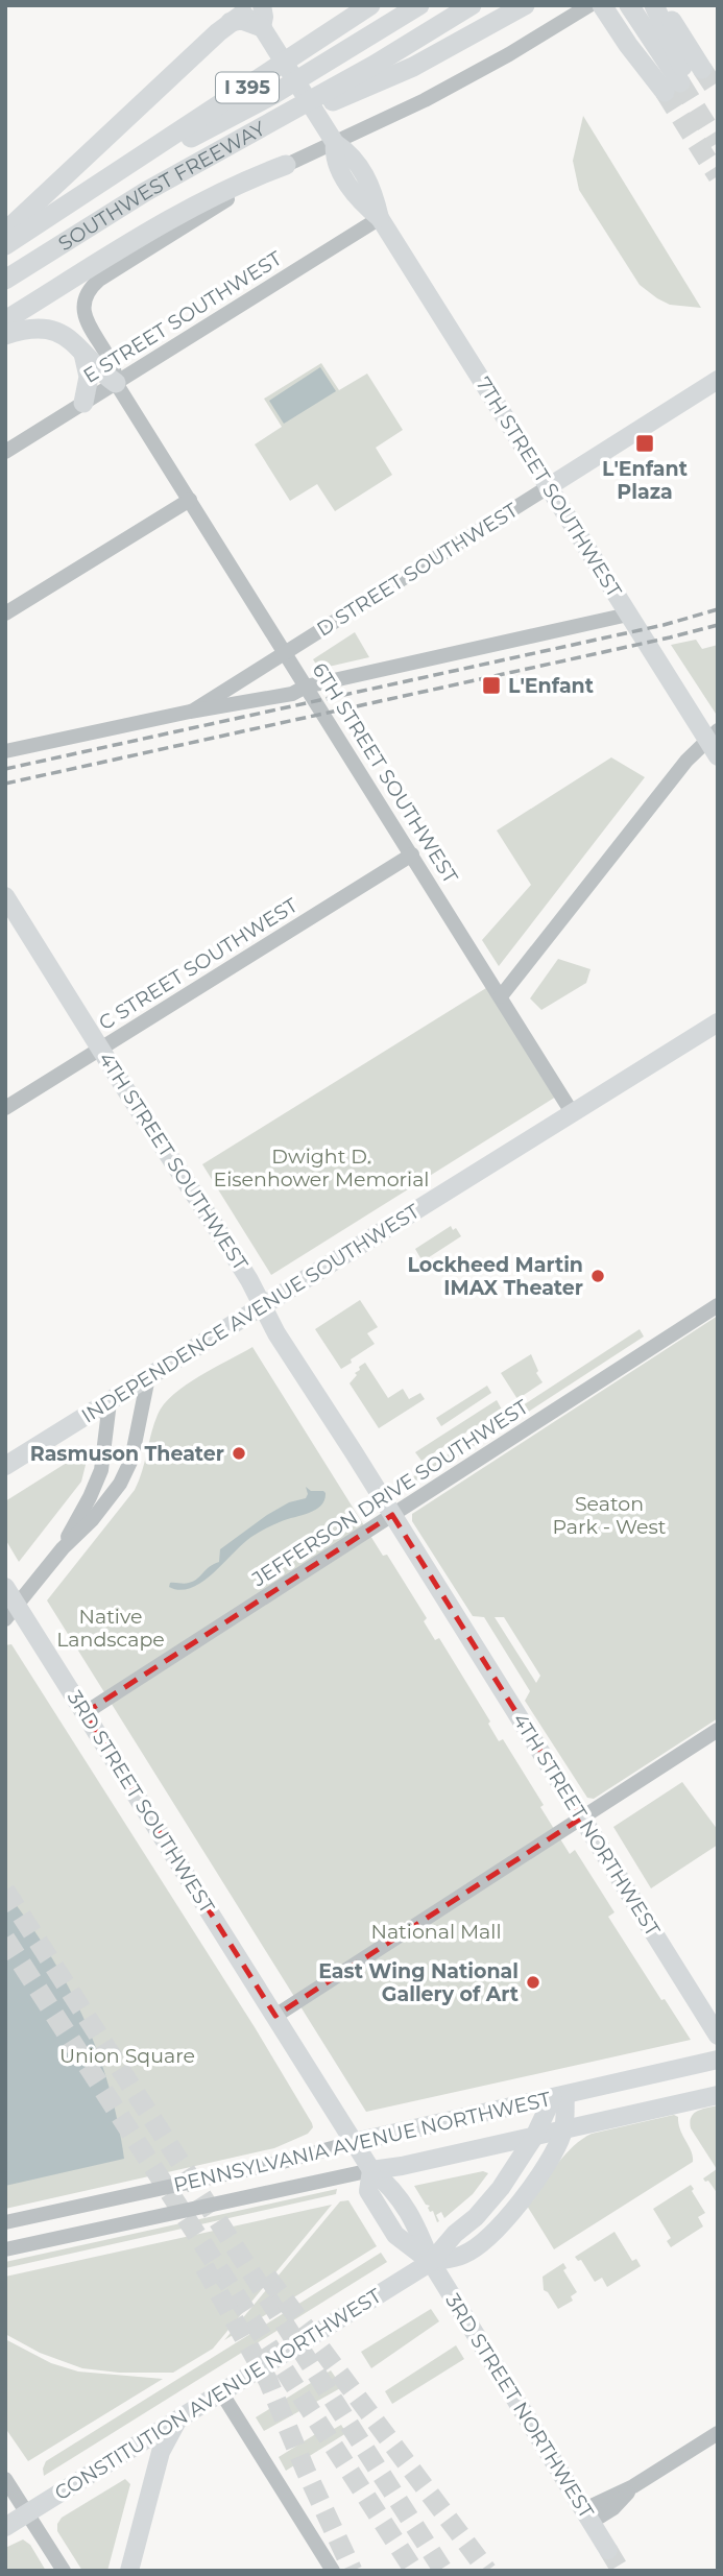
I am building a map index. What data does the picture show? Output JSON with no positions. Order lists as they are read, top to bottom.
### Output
{
  "streets": {
    "highway": ["I 395", "SOUTHWEST FREEWAY"],
    "main road": [
      "7TH STREET SOUTHWEST",
      "D STREET SOUTHWEST",
      "4TH STREET SOUTHWEST",
      "INDEPENDENCE AVENUE SOUTHWEST",
      "3RD STREET SOUTHWEST",
      "4TH STREET NORTHWEST",
      "PENNSYLVANIA AVENUE NORTHWEST",
      "CONSTITUTION AVENUE NORTHWEST",
      "3RD STREET NORTHWEST"
    ],
    "street": [
      "E STREET SOUTHWEST",
      "6TH STREET SOUTHWEST",
      "C STREET SOUTHWEST",
      "JEFFERSON DRIVE SOUTHWEST"
    ]
  },
  "crossings": [
    ["E STREET SOUTHWEST", "7TH STREET SOUTHWEST"],
    ["E STREET SOUTHWEST", "6TH STREET SOUTHWEST"],
    ["7TH STREET SOUTHWEST", "D STREET SOUTHWEST"],
    ["7TH STREET SOUTHWEST", "6TH STREET SOUTHWEST"],
    ["D STREET SOUTHWEST", "6TH STREET SOUTHWEST"],
    ["6TH STREET SOUTHWEST", "C STREET SOUTHWEST"],
    ["6TH STREET SOUTHWEST", "INDEPENDENCE AVENUE SOUTHWEST"],
    ["C STREET SOUTHWEST", "4TH STREET SOUTHWEST"],
    ["4TH STREET SOUTHWEST", "INDEPENDENCE AVENUE SOUTHWEST"],
    ["4TH STREET SOUTHWEST", "JEFFERSON DRIVE SOUTHWEST"],
    ["4TH STREET SOUTHWEST", "4TH STREET NORTHWEST"],
    ["JEFFERSON DRIVE SOUTHWEST", "3RD STREET SOUTHWEST"],
    ["3RD STREET SOUTHWEST", "3RD STREET NORTHWEST"],
    ["PENNSYLVANIA AVENUE NORTHWEST", "CONSTITUTION AVENUE NORTHWEST"],
    ["PENNSYLVANIA AVENUE NORTHWEST", "3RD STREET NORTHWEST"],
    ["CONSTITUTION AVENUE NORTHWEST", "3RD STREET NORTHWEST"]
  ],
  "parks": [
    "Dwight D. Eisenhower Memorial",
    "Seaton Park - West",
    "Native Landscape",
    "National Mall",
    "Union Square"
  ],
  "places": {
    "transit": ["L'Enfant Plaza", "L'Enfant"],
    "other": ["Lockheed Martin IMAX Theater", "Rasmuson Theater", "East Wing National Gallery of Art"]
  }
}
